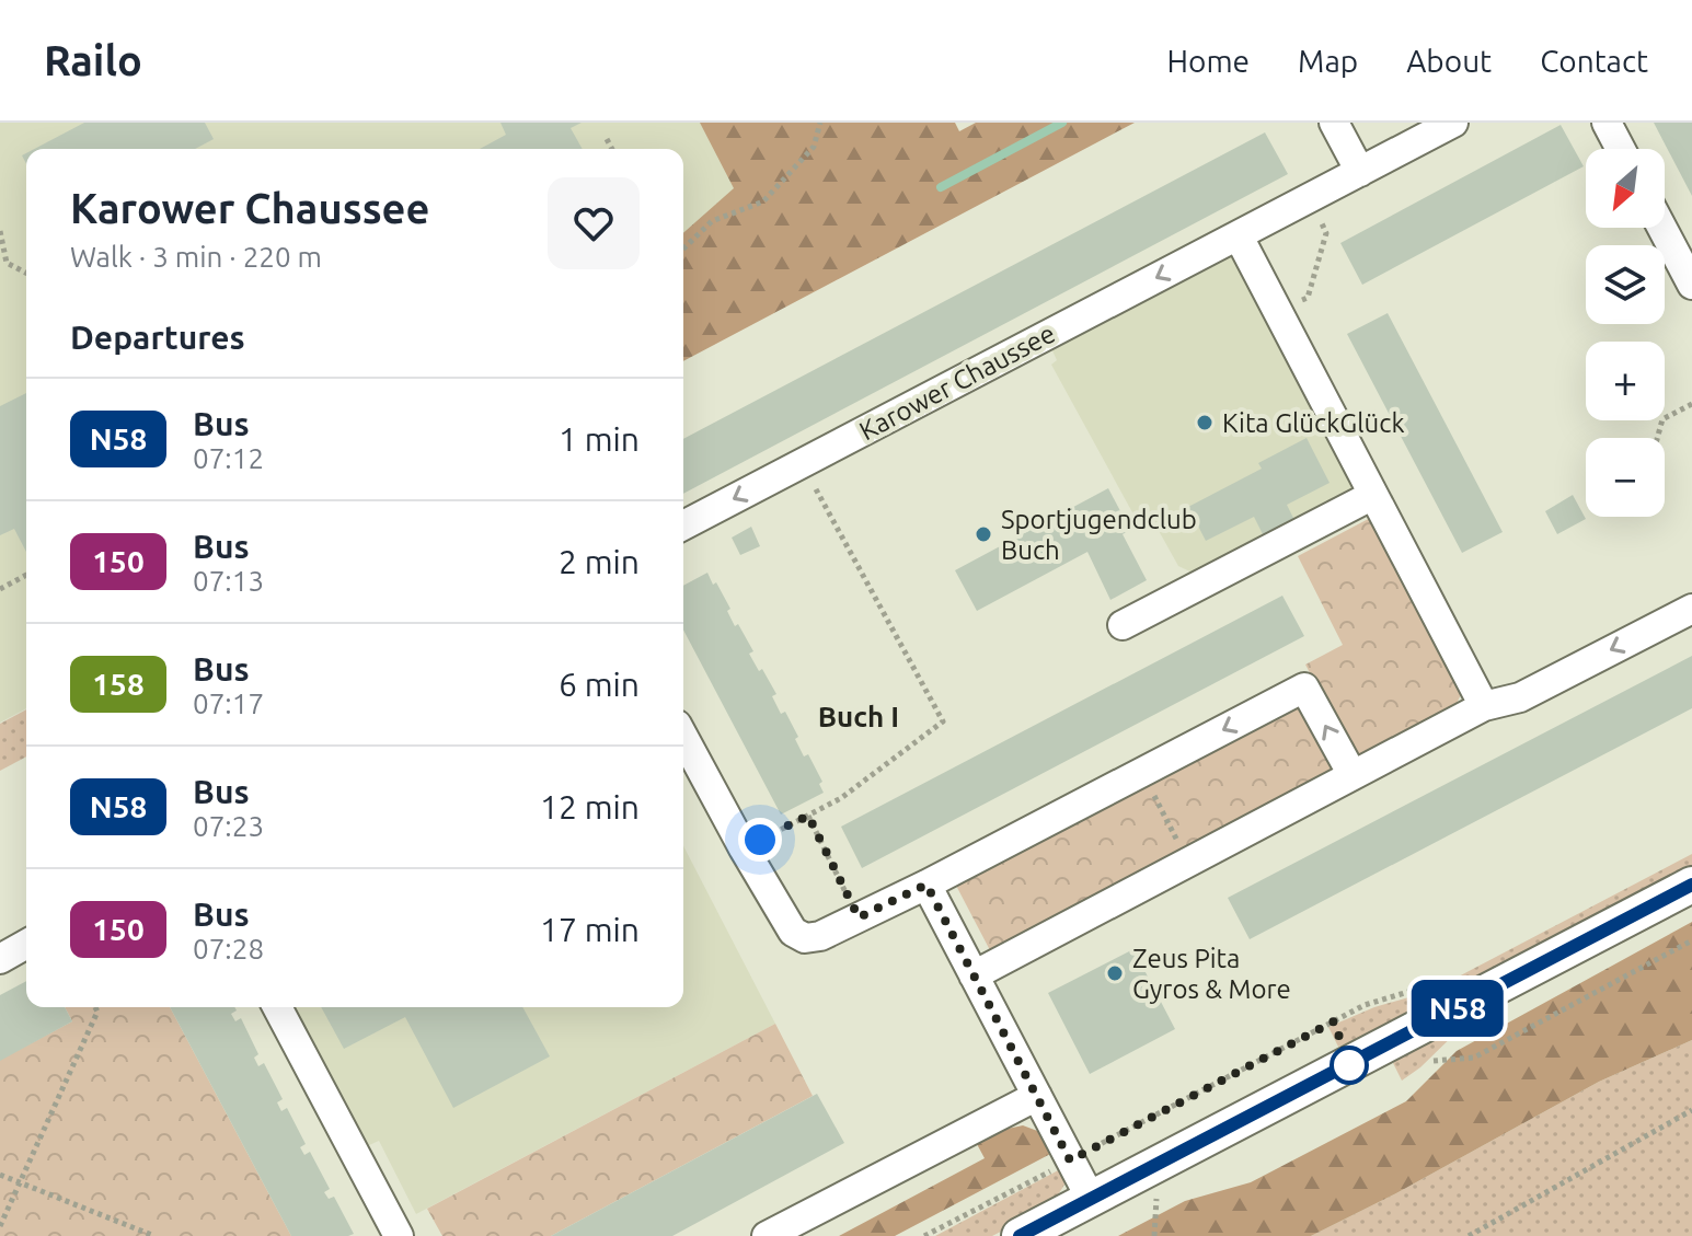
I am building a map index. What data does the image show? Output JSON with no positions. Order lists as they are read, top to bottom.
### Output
{
  "streets": {
    "street": ["Karower Chaussee"]
  },
  "one_way": ["Karower Chaussee"],
  "districts": ["Buch I"],
  "places": ["Kita GlückGlück", "Sportjugendclub Buch", "Zeus Pita Gyros & More"],
  "lines": ["bus line N58"],
  "north": "bottom left",
  "page": {
    "header": "Railo",
    "nav": [
      "Home",
      "Map",
      "About",
      "Contact"
    ],
    "on_map": "N58",
    "map_buttons": ["+", "−"],
    "heading": [
      ["Karower Chaussee", "Walk · 3 min · 220 m"],
      "Departures"
    ],
    "list": [
      {
        "mark": "N58",
        "name": "Bus",
        "note": "07:12",
        "value": "1 min"
      },
      {
        "mark": "150",
        "name": "Bus",
        "note": "07:13",
        "value": "2 min"
      },
      {
        "mark": "158",
        "name": "Bus",
        "note": "07:17",
        "value": "6 min"
      },
      {
        "mark": "N58",
        "name": "Bus",
        "note": "07:23",
        "value": "12 min"
      },
      {
        "mark": "150",
        "name": "Bus",
        "note": "07:28",
        "value": "17 min"
      }
    ]
  }
}
